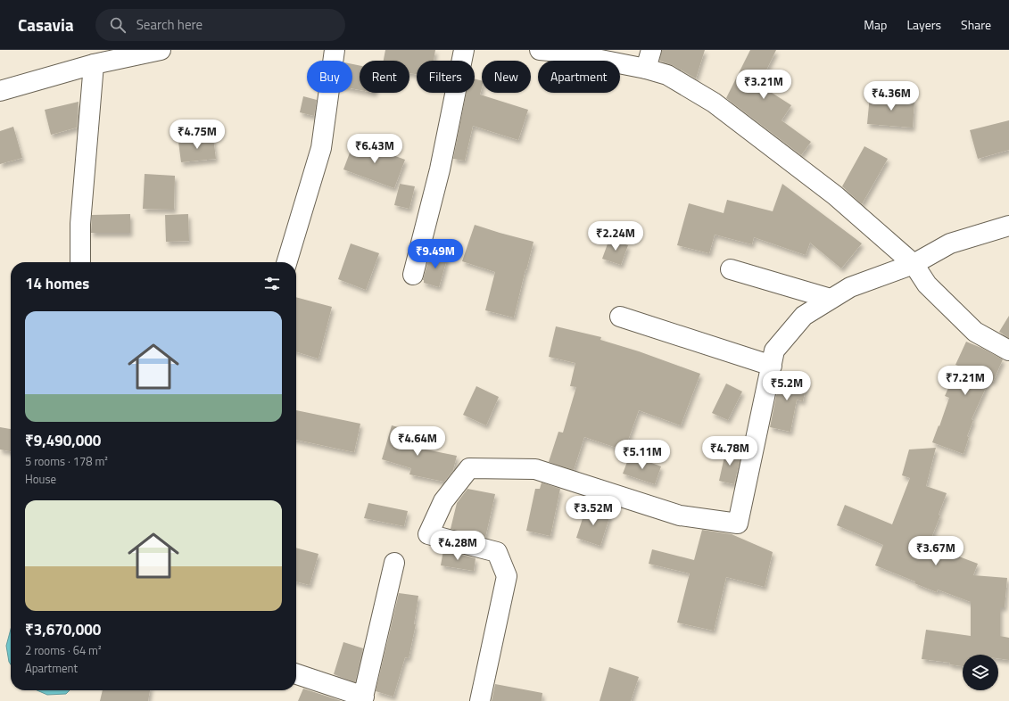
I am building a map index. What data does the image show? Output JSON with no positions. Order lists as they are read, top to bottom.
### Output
{
  "page": {
    "header": "Casavia",
    "search": "Search here",
    "nav": ["Map", "Layers", "Share"],
    "chip": [
      "Buy",
      "Rent",
      "Filters",
      "New",
      "Apartment"
    ],
    "price": [
      "₹3.21M",
      "₹4.36M",
      "₹4.75M",
      "₹6.43M",
      "₹2.24M",
      "₹9.49M",
      "₹7.21M",
      "₹5.2M",
      "₹4.64M",
      "₹4.78M",
      "₹5.11M",
      "₹3.52M",
      "₹4.28M",
      "₹3.67M"
    ],
    "heading": "14 homes",
    "list": [
      {
        "name": "₹9,490,000",
        "note": "5 rooms · 178 m² · House"
      },
      {
        "name": "₹3,670,000",
        "note": "2 rooms · 64 m² · Apartment"
      }
    ]
  }
}
